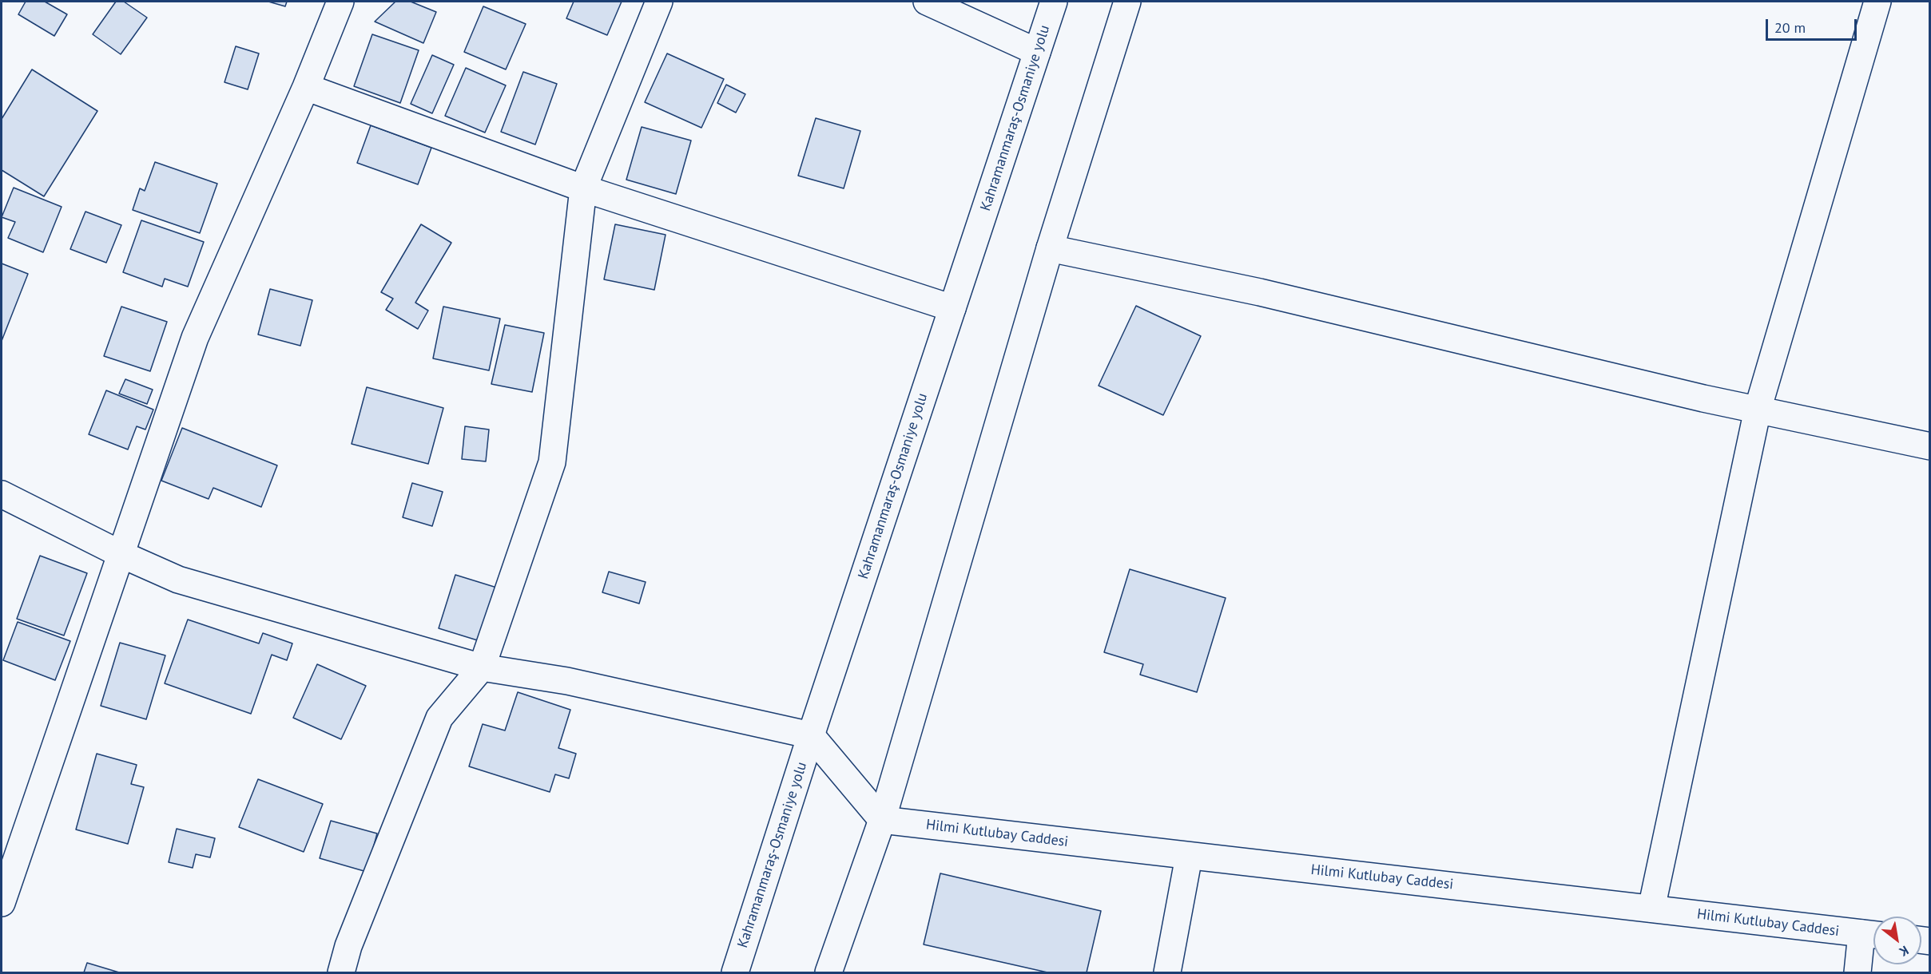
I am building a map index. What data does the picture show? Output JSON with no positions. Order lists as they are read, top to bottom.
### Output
{
  "streets": {
    "main road": ["Kahramanmaraş-Osmaniye yolu", "Hilmi Kutlubay Caddesi"]
  },
  "scale_bar": "20 m",
  "north": "bottom right"
}
